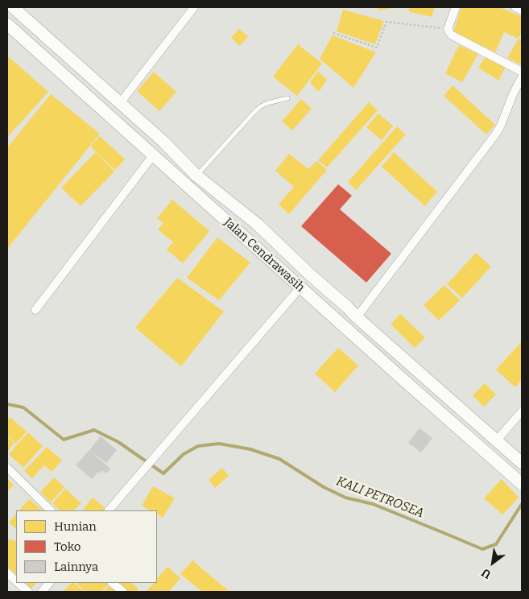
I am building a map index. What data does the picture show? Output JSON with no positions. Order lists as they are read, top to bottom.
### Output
{
  "streets": {
    "main road": ["Jalan Cendrawasih"]
  },
  "water": ["KALI PETROSEA"],
  "legend": ["Hunian", "Toko", "Lainnya"],
  "north": "bottom left"
}
